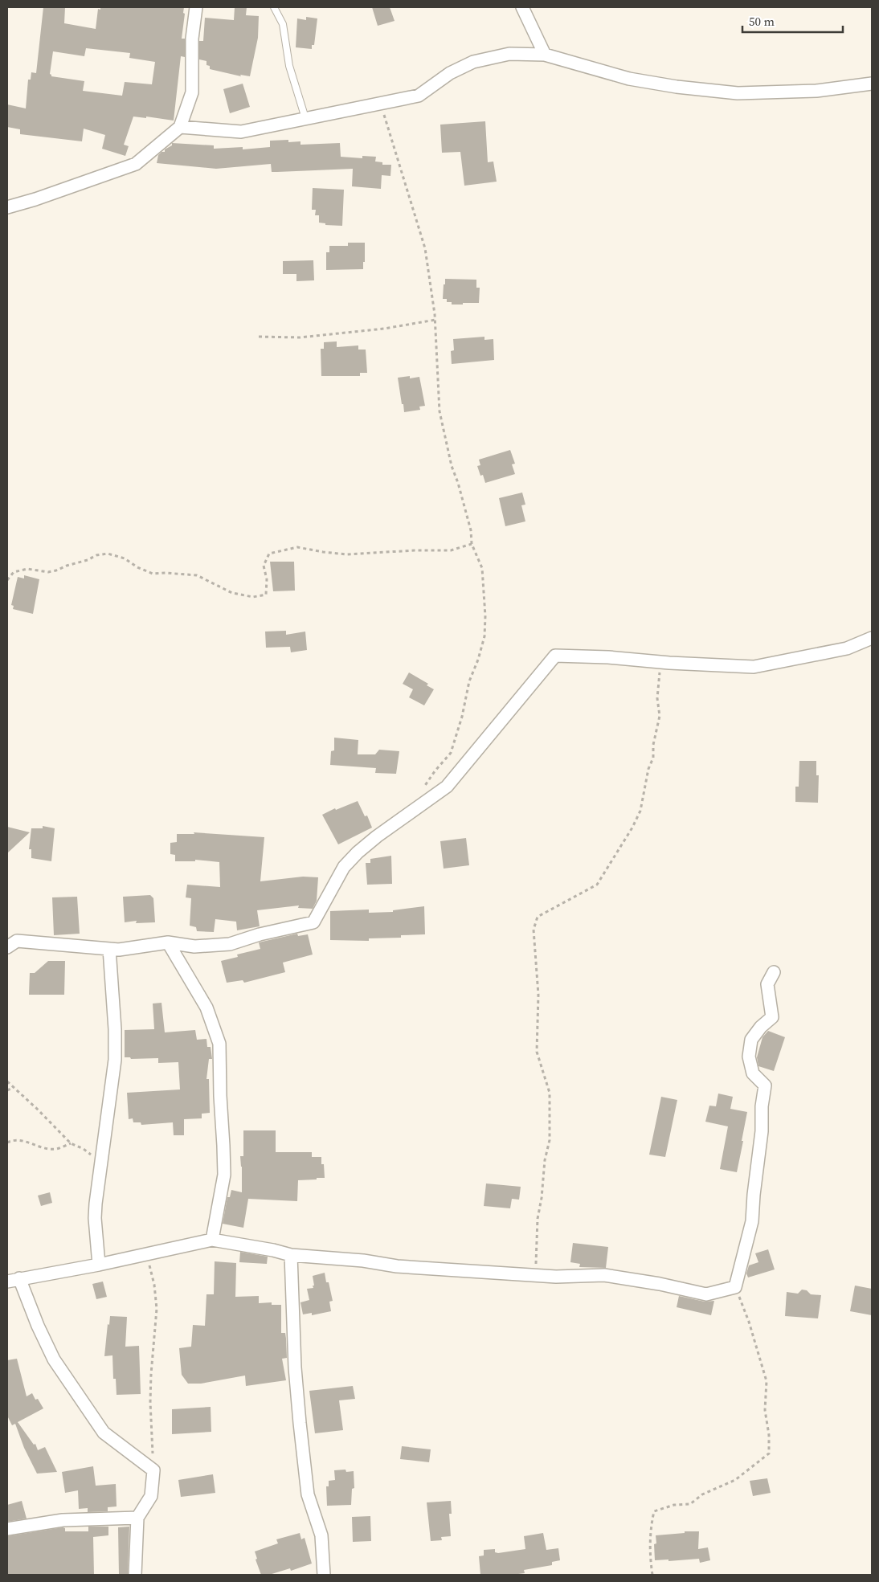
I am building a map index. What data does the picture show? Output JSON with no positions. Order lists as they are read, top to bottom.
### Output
{
  "scale_bar": "50 m"
}
